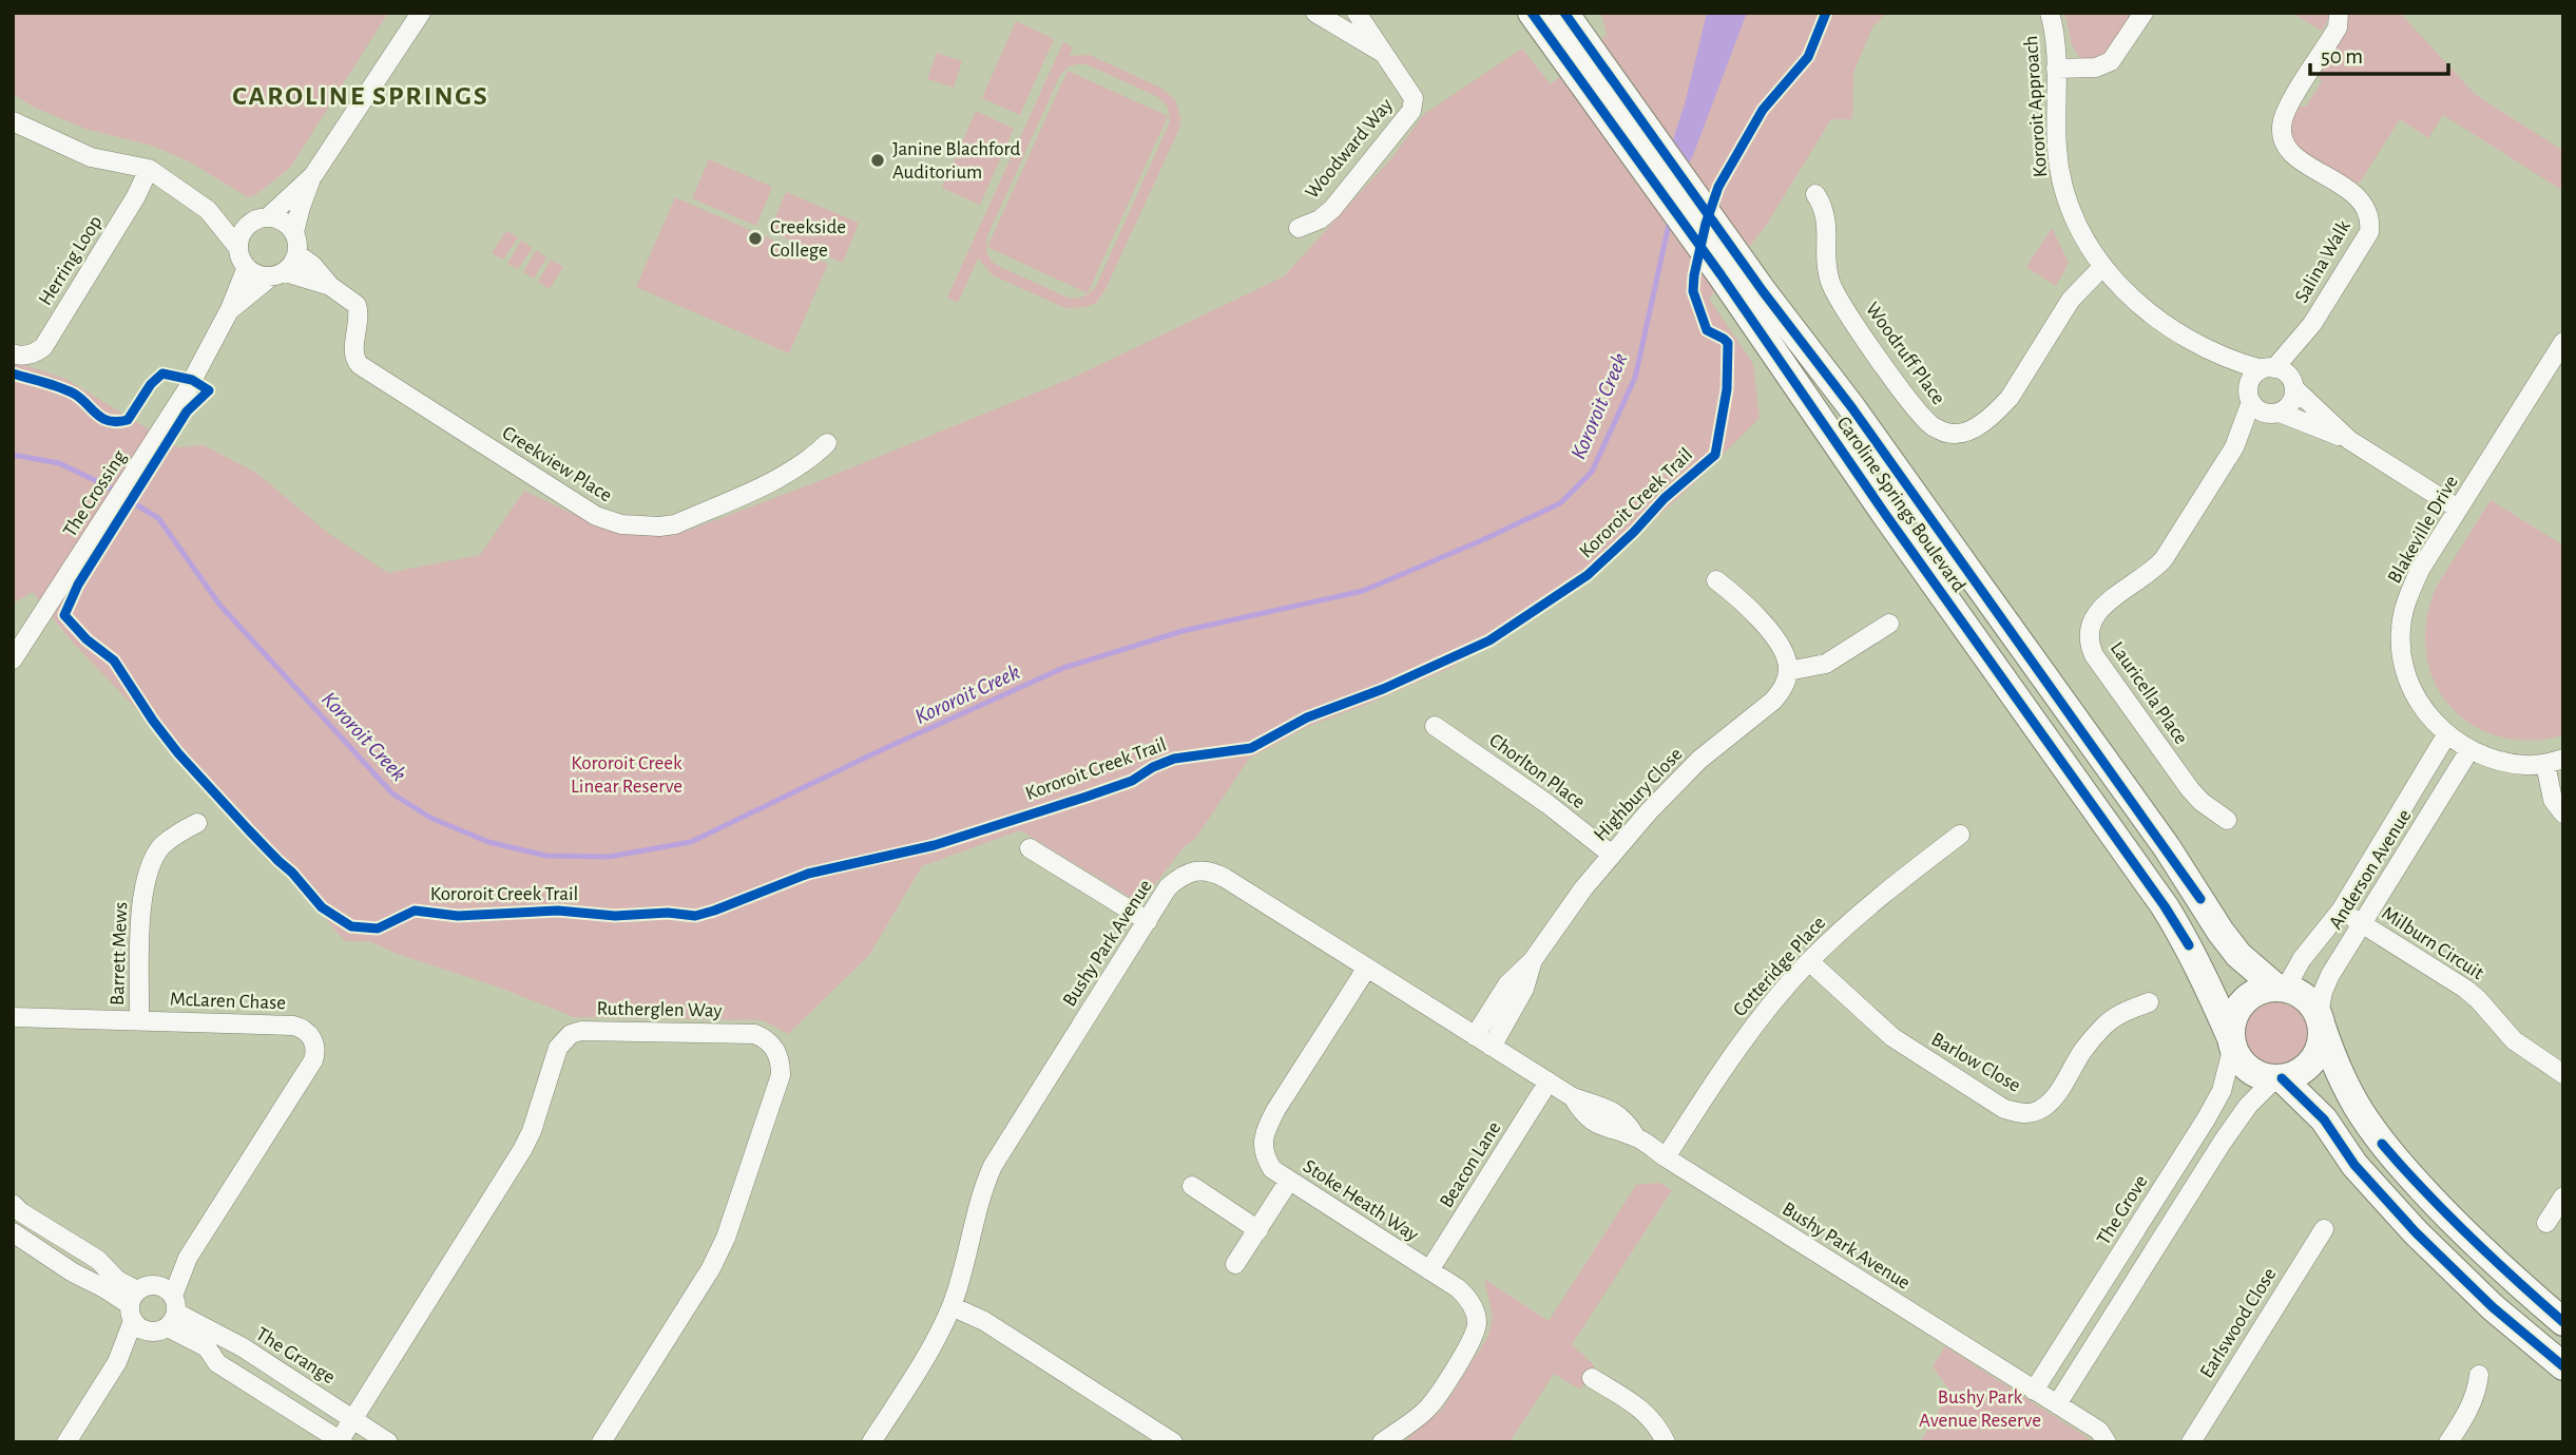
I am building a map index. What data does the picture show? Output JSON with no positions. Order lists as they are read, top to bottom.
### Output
{
  "streets": {
    "main road": ["Caroline Springs Boulevard"],
    "street": [
      "Kororoit Approach",
      "Woodward Way",
      "Herring Loop",
      "Salina Walk",
      "Woodruff Place",
      "Creekview Place",
      "The Crossing",
      "Blakeville Drive",
      "Lauricella Place",
      "Chorlton Place",
      "Highbury Close",
      "Anderson Avenue",
      "Bushy Park Avenue",
      "Milburn Circuit",
      "Barrett Mews",
      "Cotteridge Place",
      "McLaren Chase",
      "Rutherglen Way",
      "Barlow Close",
      "Beacon Lane",
      "Stoke Heath Way",
      "The Grove",
      "Earlswood Close",
      "The Grange"
    ],
    "cycle path": ["Kororoit Creek Trail"]
  },
  "crossings": [
    ["Kororoit Approach", "Salina Walk"],
    ["Kororoit Approach", "Woodruff Place"],
    ["Kororoit Approach", "Lauricella Place"],
    ["Salina Walk", "Lauricella Place"],
    ["Creekview Place", "The Crossing"],
    ["Caroline Springs Boulevard", "Anderson Avenue"],
    ["Caroline Springs Boulevard", "The Grove"],
    ["Blakeville Drive", "Anderson Avenue"],
    ["Chorlton Place", "Highbury Close"],
    ["Highbury Close", "Bushy Park Avenue"],
    ["Anderson Avenue", "Milburn Circuit"],
    ["Anderson Avenue", "The Grove"],
    ["Bushy Park Avenue", "Cotteridge Place"],
    ["Bushy Park Avenue", "Beacon Lane"],
    ["Bushy Park Avenue", "Stoke Heath Way"],
    ["Bushy Park Avenue", "The Grove"],
    ["Barrett Mews", "McLaren Chase"],
    ["Cotteridge Place", "Barlow Close"],
    ["McLaren Chase", "The Grange"],
    ["Rutherglen Way", "The Grange"],
    ["Beacon Lane", "Stoke Heath Way"]
  ],
  "districts": ["CAROLINE SPRINGS"],
  "water": ["Kororoit Creek"],
  "parks": ["Kororoit Creek Linear Reserve", "Bushy Park Avenue Reserve"],
  "places": ["Janine Blachford Auditorium", "Creekside College"],
  "scale_bar": "50 m"
}
